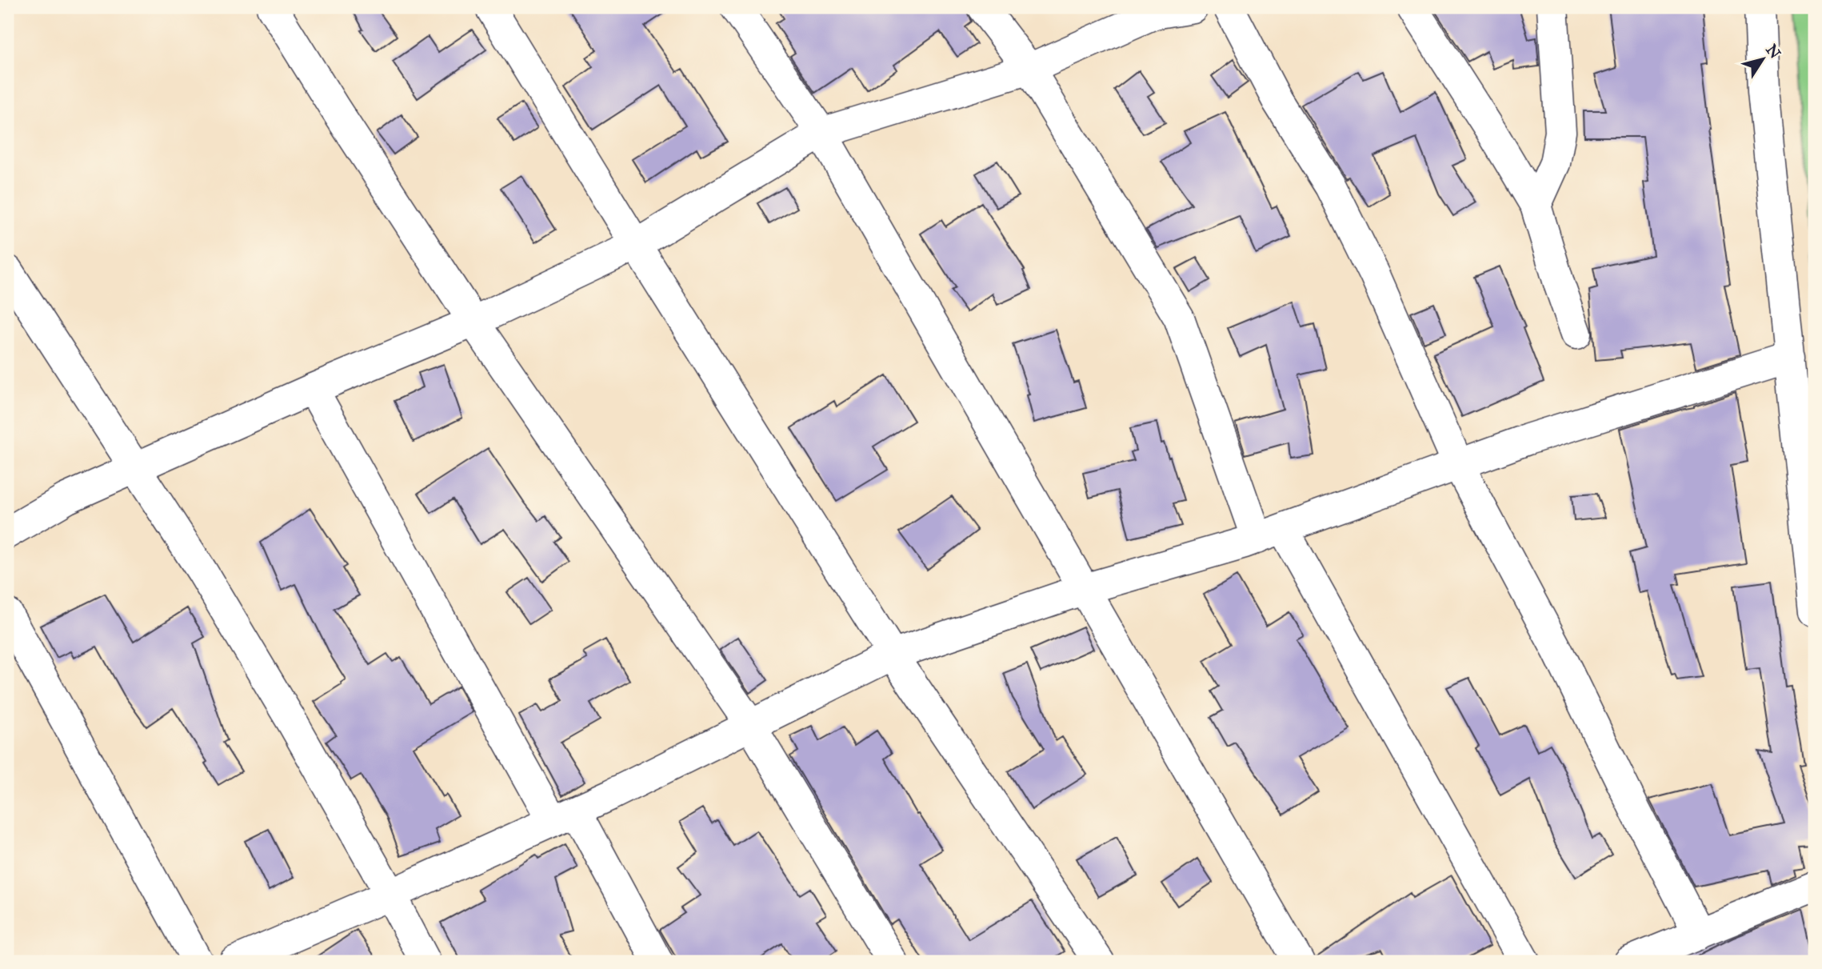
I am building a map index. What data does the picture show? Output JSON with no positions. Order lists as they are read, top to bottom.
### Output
{
  "north": "top right"
}
